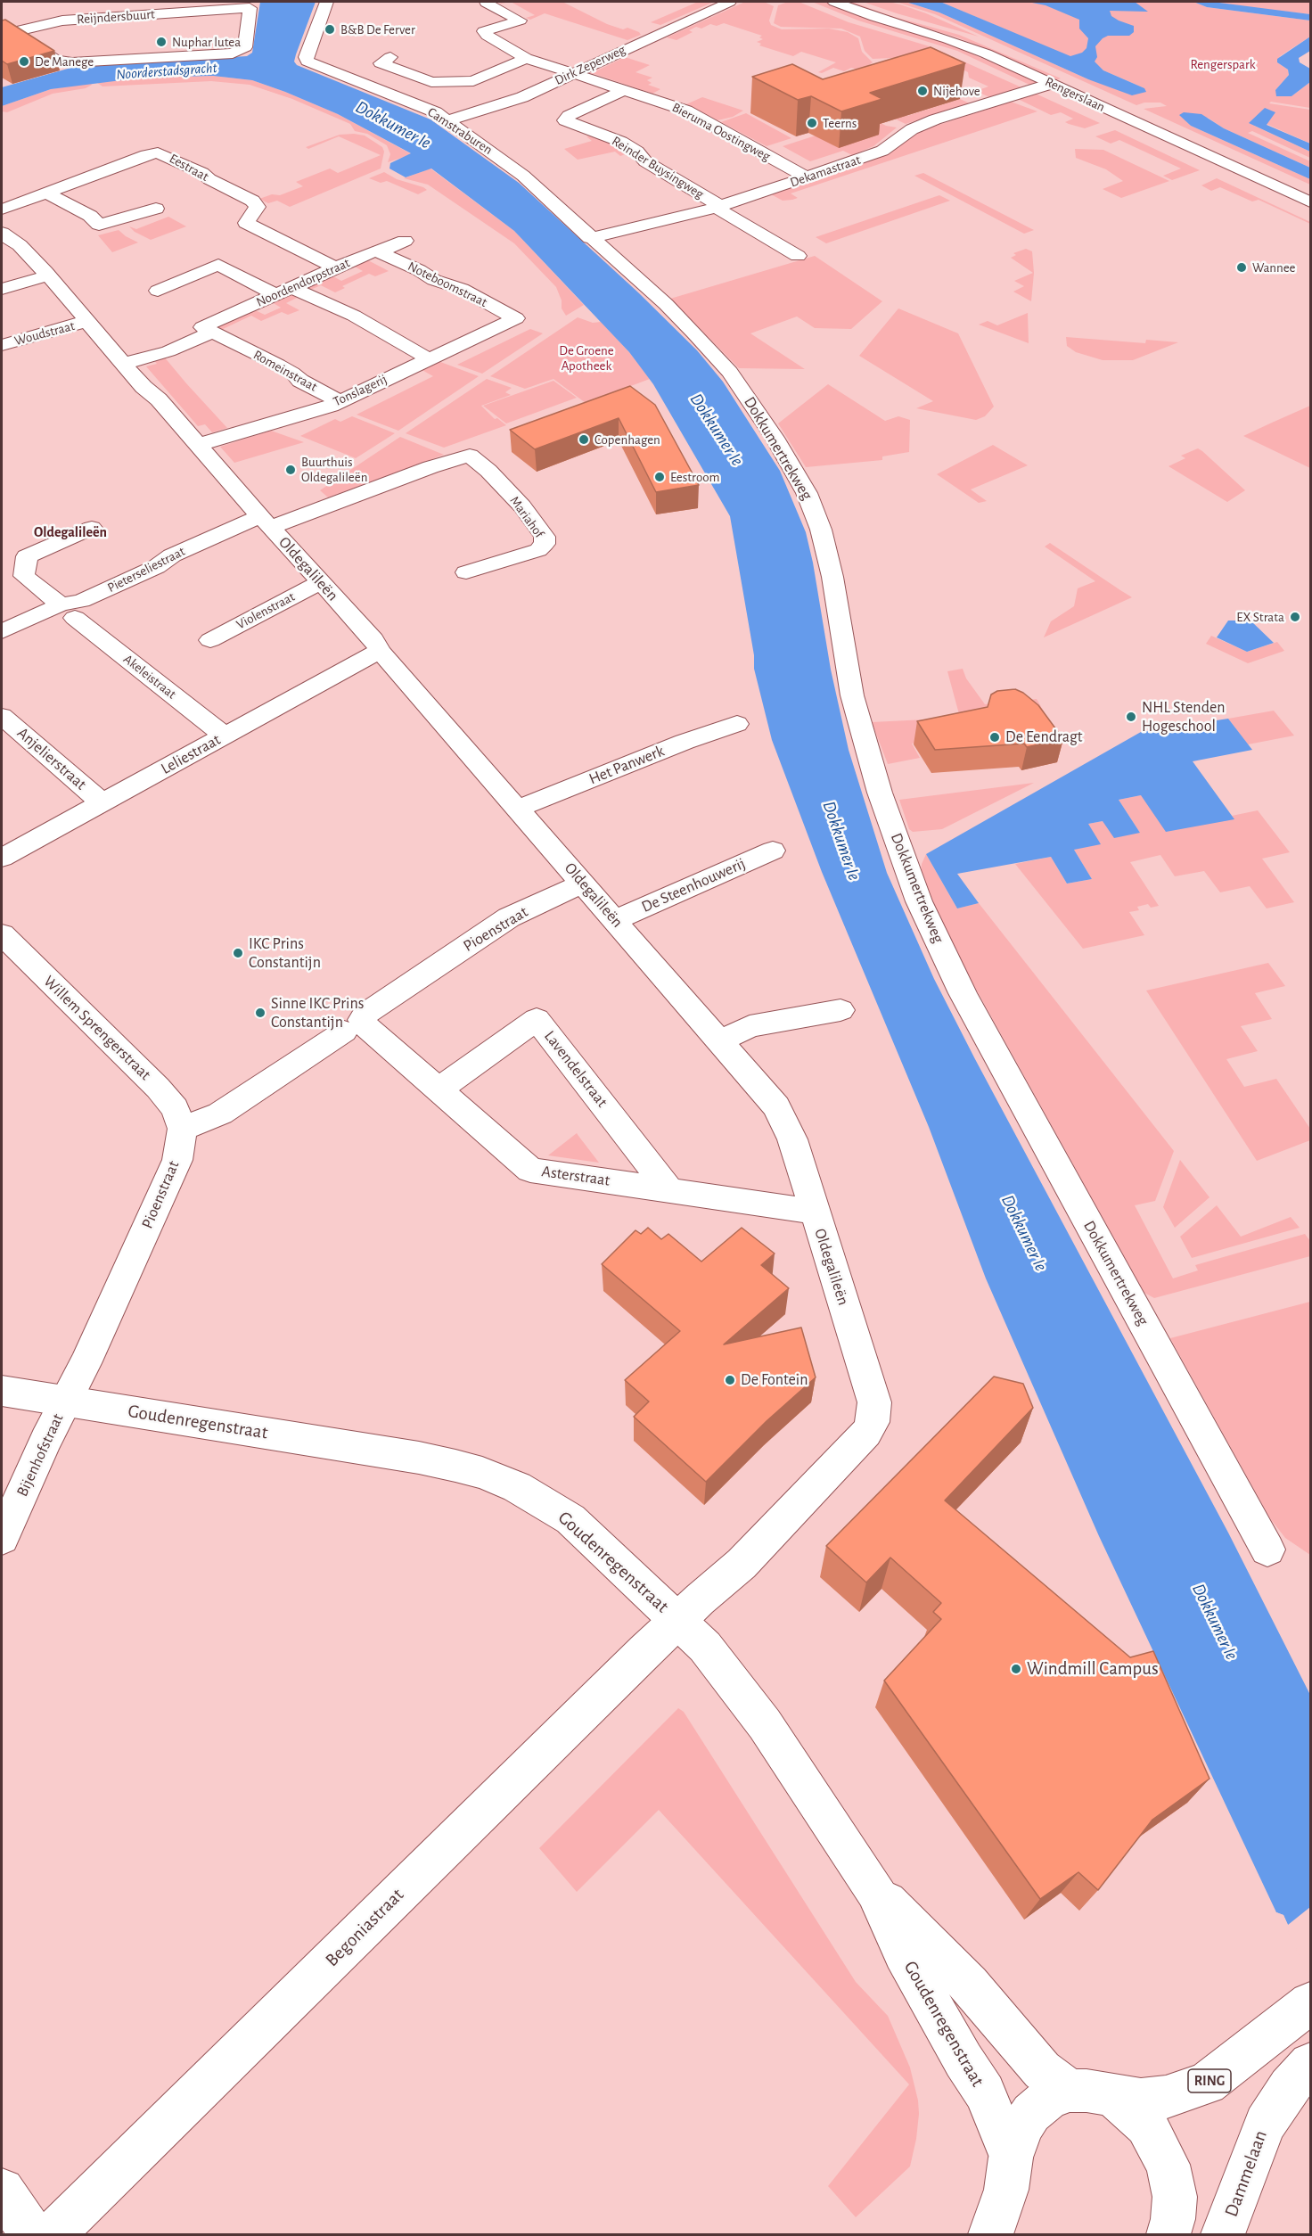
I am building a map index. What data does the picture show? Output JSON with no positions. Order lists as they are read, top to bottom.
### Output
{
  "streets": {
    "street": [
      "Reijndersbuurt",
      "Dirk Zeperweg",
      "Rengerslaan",
      "Camstraburen",
      "Bieruma Oostingweg",
      "Eestraat",
      "Reinder Buysingweg",
      "Dekamastraat",
      "Noordendorpstraat",
      "Noteboomstraat",
      "Woudstraat",
      "Romeinstraat",
      "Tonslagerij",
      "Dokkumertrekweg",
      "Mariahof",
      "Oldegalileën",
      "Pieterseliestraat",
      "Violenstraat",
      "Akeleistraat",
      "Leliestraat",
      "Anjelierstraat",
      "Het Panwerk",
      "De Steenhouwerij",
      "Pioenstraat",
      "Willem Sprengerstraat",
      "Lavendelstraat",
      "Asterstraat",
      "Goudenregenstraat",
      "Bijenhofstraat",
      "Begoniastraat",
      "RING",
      "Dammelaan"
    ]
  },
  "crossings": [
    ["Dirk Zeperweg", "Camstraburen"],
    ["Dirk Zeperweg", "Bieruma Oostingweg"],
    ["Rengerslaan", "Dekamastraat"],
    ["Camstraburen", "Dekamastraat"],
    ["Camstraburen", "Dokkumertrekweg"],
    ["Bieruma Oostingweg", "Reinder Buysingweg"],
    ["Bieruma Oostingweg", "Dekamastraat"],
    ["Eestraat", "Noordendorpstraat"],
    ["Reinder Buysingweg", "Dekamastraat"],
    ["Dekamastraat", "Dokkumertrekweg"],
    ["Noordendorpstraat", "Noteboomstraat"],
    ["Noordendorpstraat", "Romeinstraat"],
    ["Noordendorpstraat", "Oldegalileën"],
    ["Noteboomstraat", "Tonslagerij"],
    ["Woudstraat", "Oldegalileën"],
    ["Romeinstraat", "Tonslagerij"],
    ["Tonslagerij", "Oldegalileën"],
    ["Mariahof", "Pieterseliestraat"],
    ["Oldegalileën", "Pieterseliestraat"],
    ["Oldegalileën", "Violenstraat"],
    ["Oldegalileën", "Leliestraat"],
    ["Oldegalileën", "Het Panwerk"],
    ["Oldegalileën", "De Steenhouwerij"],
    ["Oldegalileën", "Pioenstraat"],
    ["Oldegalileën", "Asterstraat"],
    ["Oldegalileën", "Goudenregenstraat"],
    ["Oldegalileën", "Begoniastraat"],
    ["Pieterseliestraat", "Akeleistraat"],
    ["Akeleistraat", "Leliestraat"],
    ["Leliestraat", "Anjelierstraat"],
    ["Pioenstraat", "Willem Sprengerstraat"],
    ["Pioenstraat", "Asterstraat"],
    ["Pioenstraat", "Goudenregenstraat"],
    ["Pioenstraat", "Bijenhofstraat"],
    ["Lavendelstraat", "Asterstraat"],
    ["Goudenregenstraat", "Bijenhofstraat"],
    ["Goudenregenstraat", "Begoniastraat"],
    ["Goudenregenstraat", "RING"]
  ],
  "districts": ["Oldegalileën"],
  "water": ["Noorderstadsgracht", "Dokkumer Ie"],
  "parks": ["Rengerspark", "De Groene Apotheek"],
  "places": [
    "B&B De Ferver",
    "Nuphar lutea",
    "De Manege",
    "Nijehove",
    "Teerns",
    "Wannee",
    "Copenhagen",
    "Buurthuis Oldegalileën",
    "Eestroom",
    "EX Strata",
    "NHL Stenden Hogeschool",
    "De Eendragt",
    "IKC Prins Constantijn",
    "Sinne IKC Prins Constantijn",
    "De Fontein",
    "Windmill Campus"
  ]
}
